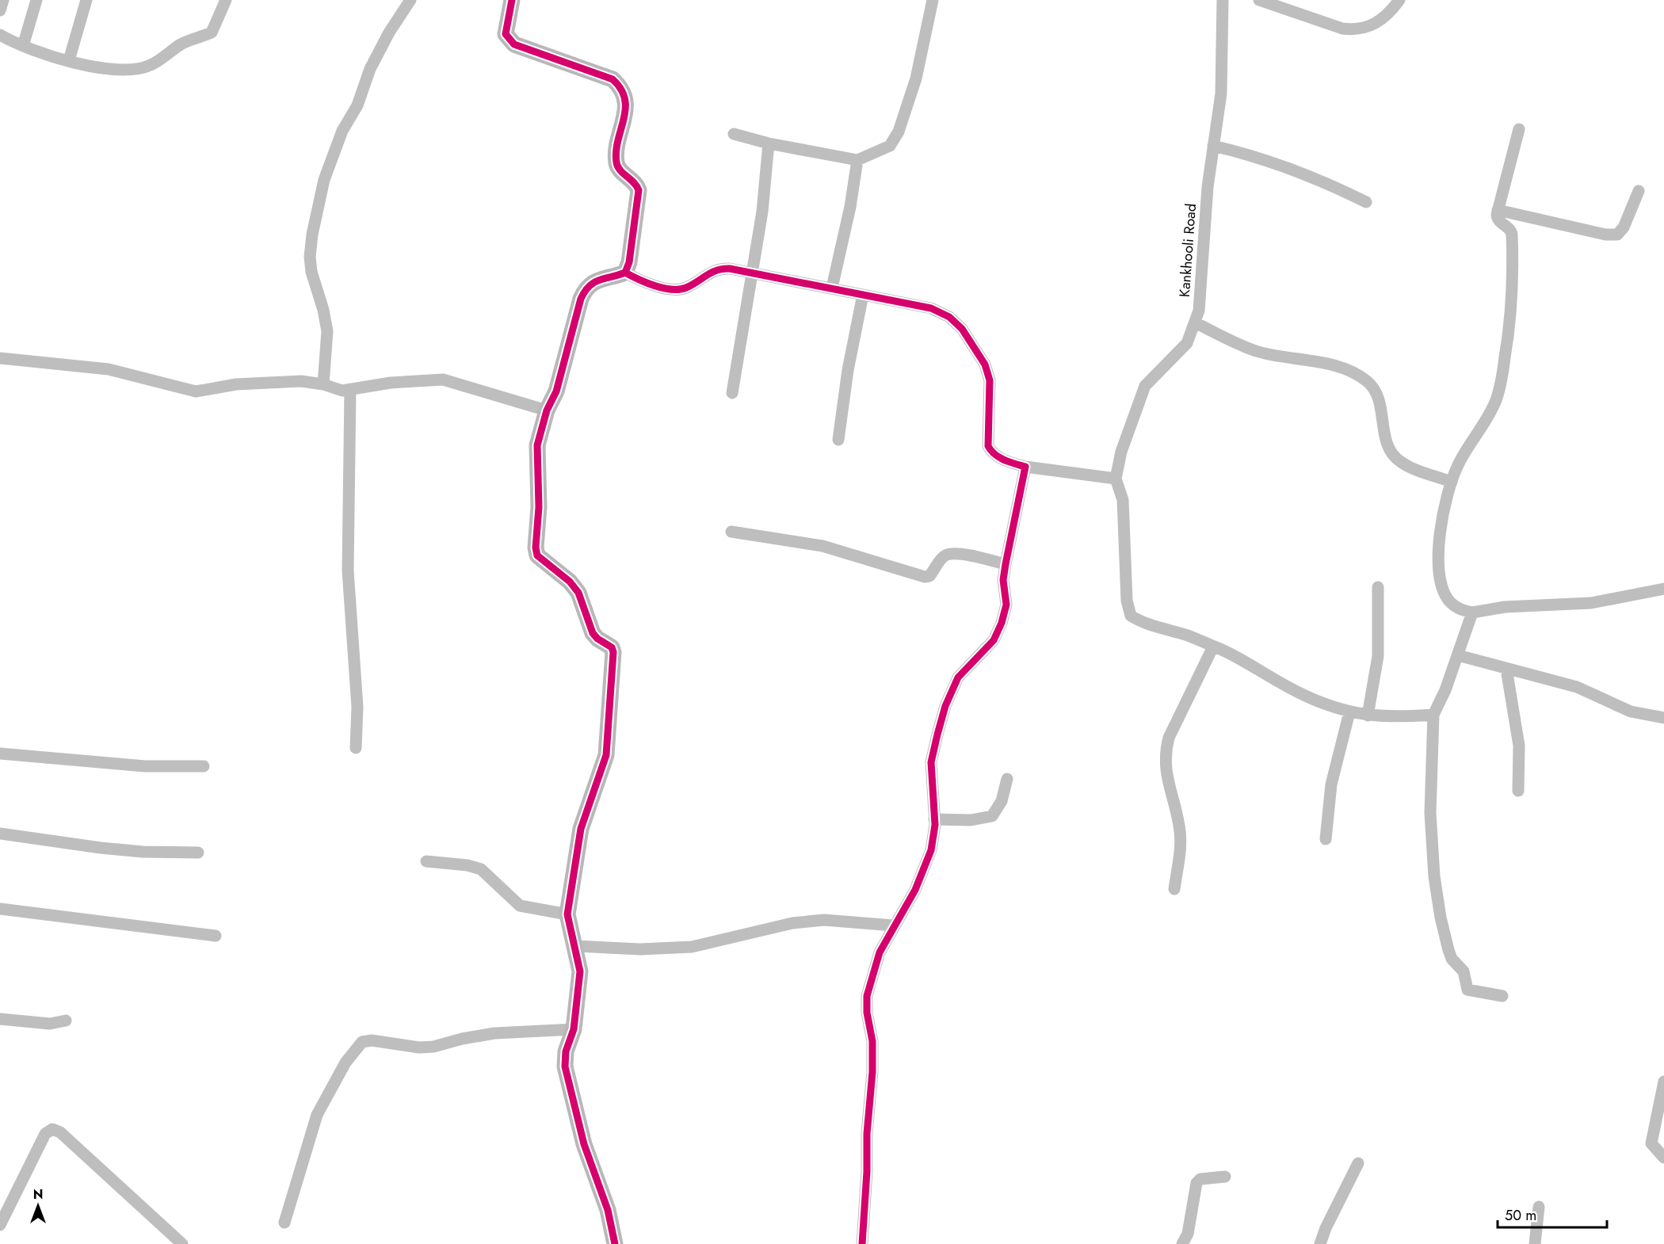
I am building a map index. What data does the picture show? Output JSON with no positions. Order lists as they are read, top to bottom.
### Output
{
  "streets": {
    "street": ["Kankhooli Road"]
  },
  "scale_bar": "50 m",
  "north": "top"
}
